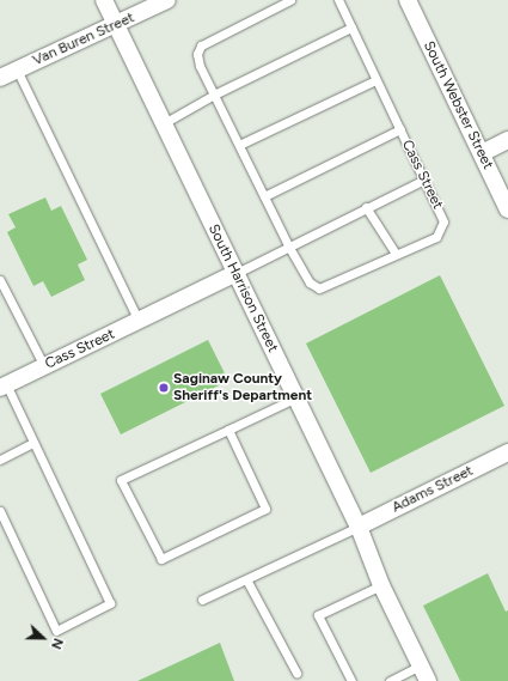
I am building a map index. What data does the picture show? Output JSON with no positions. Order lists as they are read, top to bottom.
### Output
{
  "streets": {
    "street": [
      "Van Buren Street",
      "South Webster Street",
      "Cass Street",
      "South Harrison Street",
      "Adams Street"
    ]
  },
  "crossings": [
    ["Van Buren Street", "South Harrison Street"],
    ["Cass Street", "South Harrison Street"],
    ["South Harrison Street", "Adams Street"]
  ],
  "places": ["Saginaw County Sheriff's Department"],
  "north": "right"
}
